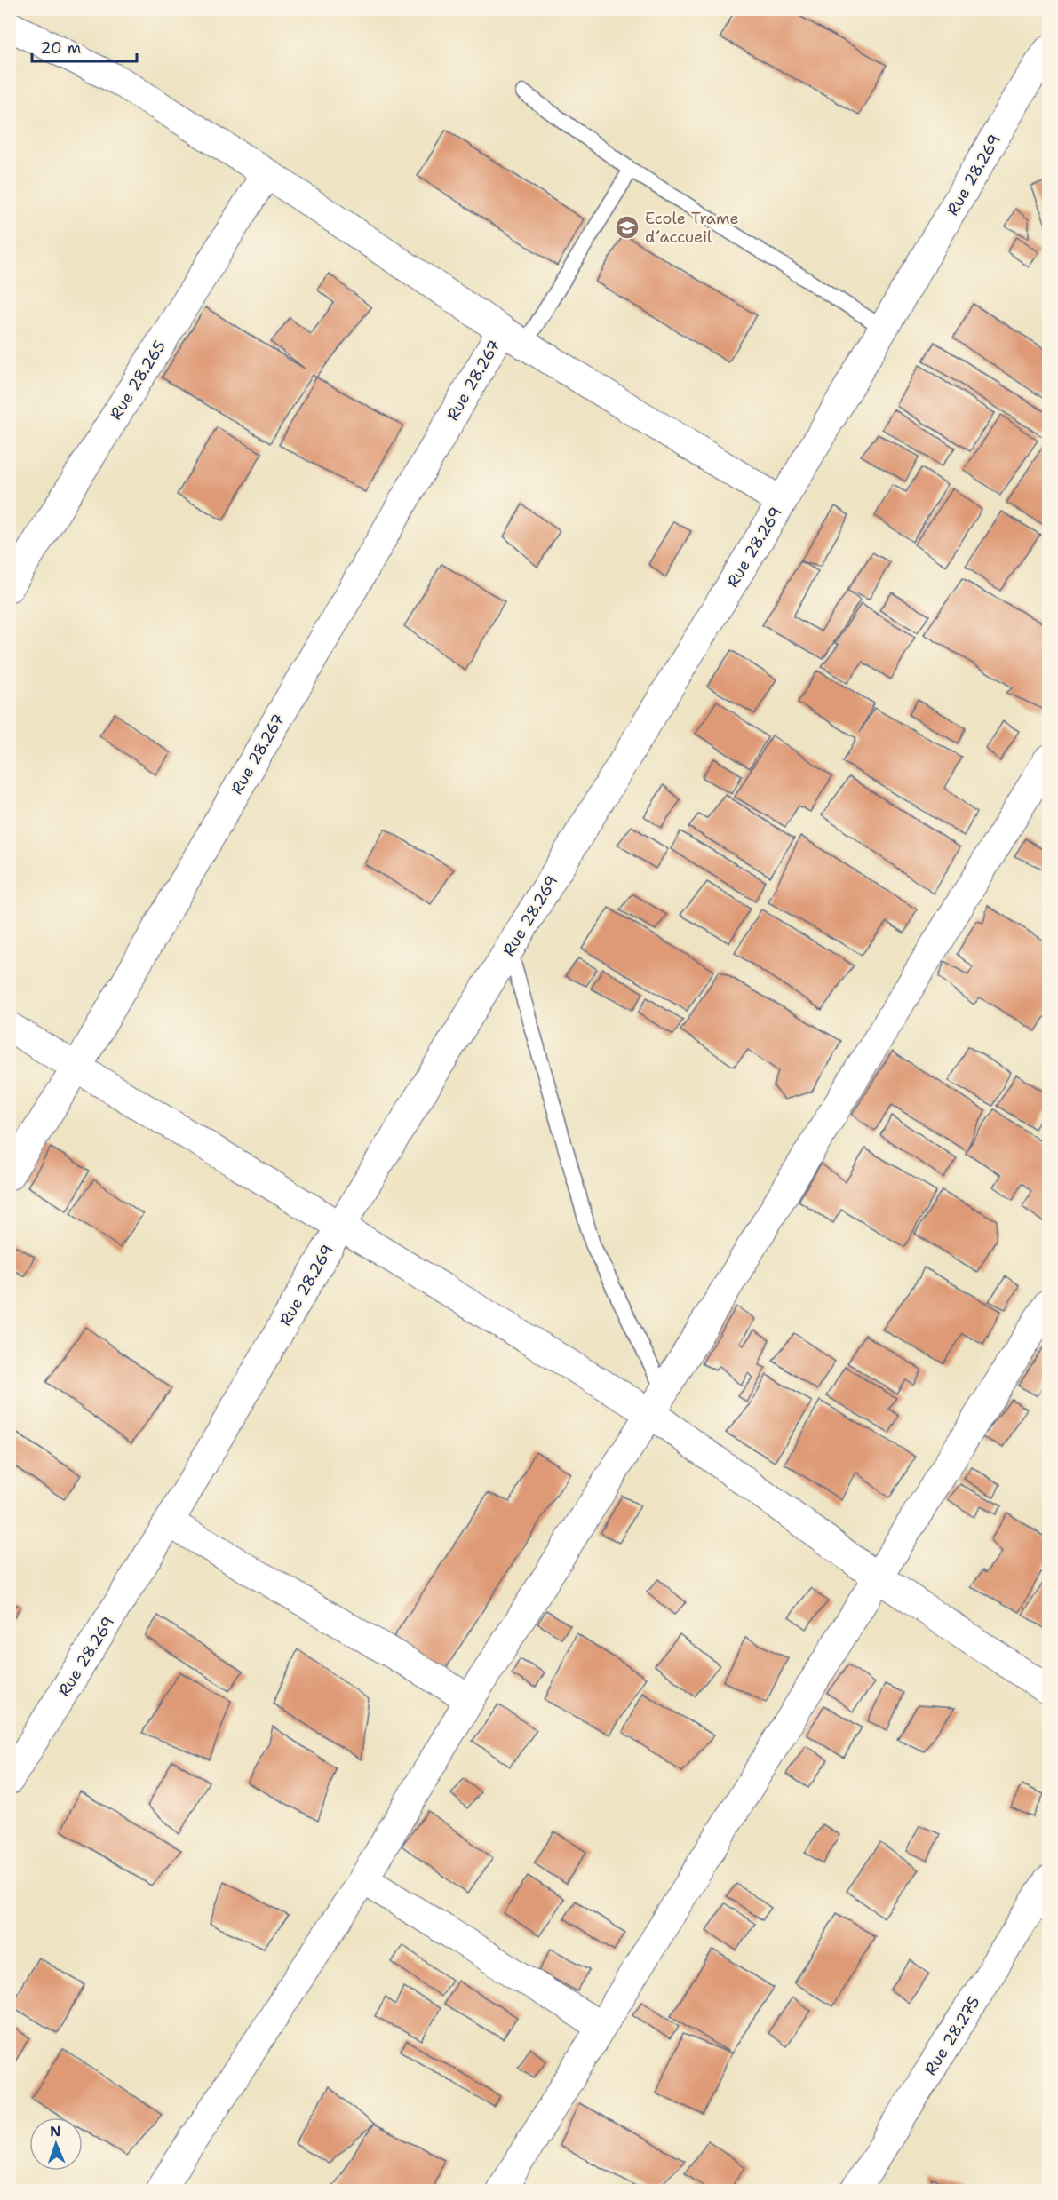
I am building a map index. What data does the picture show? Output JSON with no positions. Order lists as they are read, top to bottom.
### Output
{
  "streets": {
    "street": [
      "Rue 28.269",
      "Rue 28.265",
      "Rue 28.267",
      "Rue 28.275"
    ]
  },
  "places": {
    "school or university": ["Ecole Trame d´accueil"]
  },
  "scale_bar": "20 m",
  "north": "top"
}
